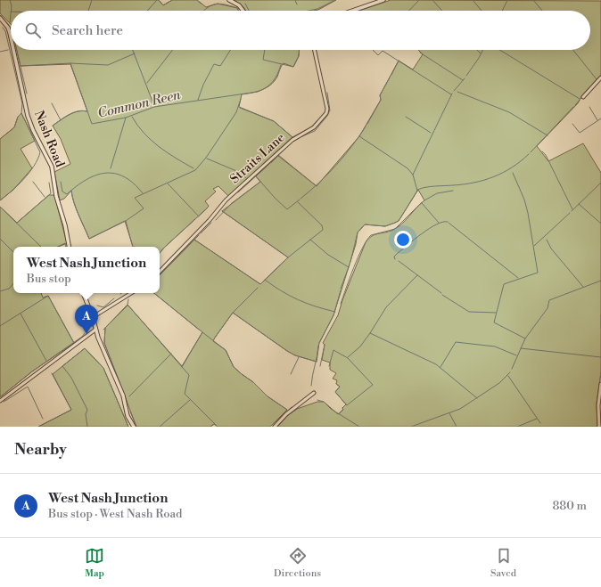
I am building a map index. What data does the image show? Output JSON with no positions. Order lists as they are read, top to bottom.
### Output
{
  "streets": {
    "street": ["Nash Road", "Straits Lane"]
  },
  "water": ["Common Reen"],
  "page": {
    "search": "Search here",
    "popup": ["West Nash Junction", "Bus stop"],
    "pins": "A",
    "heading": "Nearby",
    "list": [
      {
        "mark": "A",
        "name": "West Nash Junction",
        "note": "Bus stop · West Nash Road",
        "value": "880 m"
      }
    ],
    "nav": ["Map", "Directions", "Saved"]
  }
}
